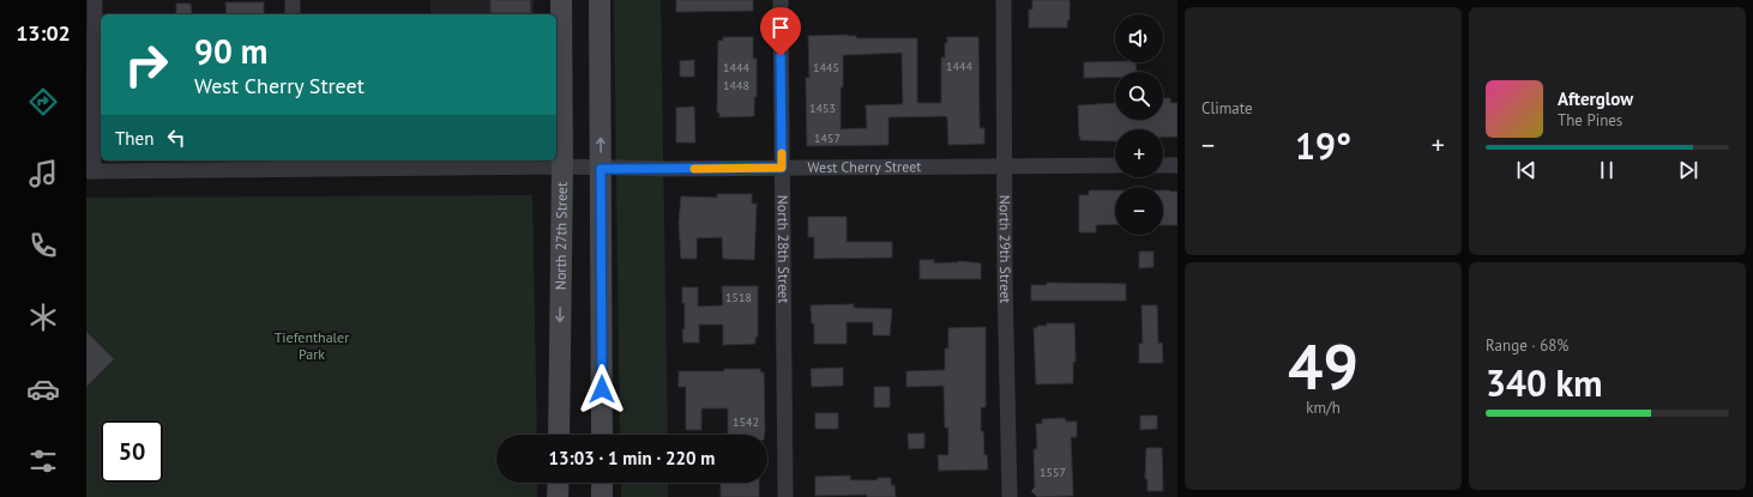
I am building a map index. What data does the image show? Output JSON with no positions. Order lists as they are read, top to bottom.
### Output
{
  "streets": {
    "main road": ["North 27th Street"],
    "street": ["West Cherry Street", "North 28th Street", "North 29th Street"]
  },
  "crossings": [
    ["West Cherry Street", "North 27th Street"],
    ["West Cherry Street", "North 28th Street"],
    ["West Cherry Street", "North 29th Street"]
  ],
  "parks": ["Tiefenthaler Park"],
  "house_numbers": [
    "1444",
    "1444",
    "1445",
    "1448",
    "1453",
    "1457",
    "1518",
    "1542",
    "1557"
  ],
  "page": {
    "tabs": "13:02",
    "tile": [
      "Climate",
      ["49", "km/h"],
      ["Range · 68%", "340 km"]
    ],
    "map_buttons": ["+", "−"],
    "turn": ["90 m", "West Cherry Street"],
    "song": ["Afterglow", "The Pines"],
    "then": "Then",
    "heat": ["−", "19°", "+"],
    "limit": "50",
    "trip": "13:03 · 1 min · 220 m"
  }
}
